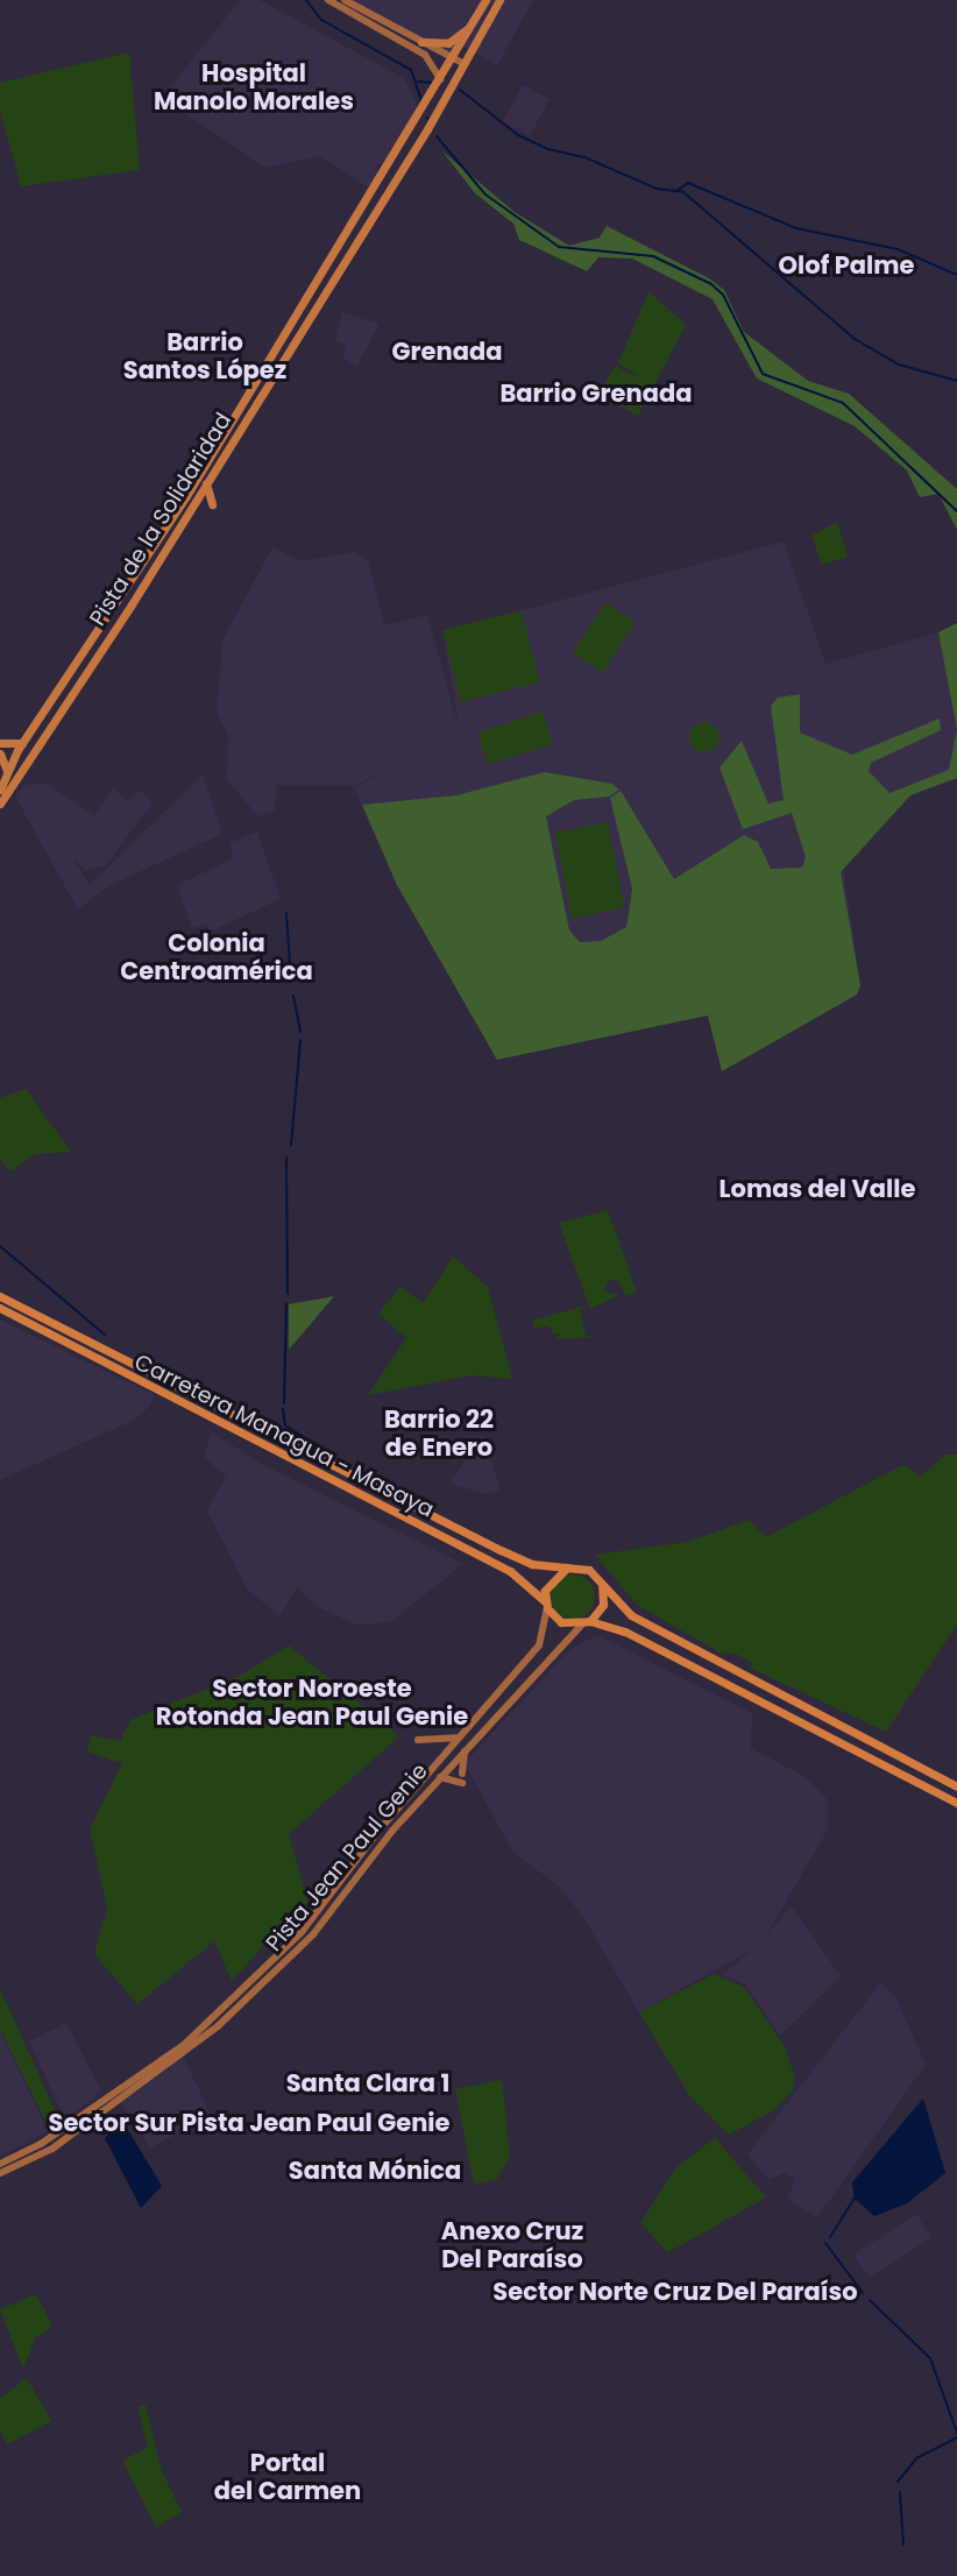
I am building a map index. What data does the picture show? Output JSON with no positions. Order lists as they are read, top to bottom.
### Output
{
  "streets": {
    "highway": ["Carretera Managua - Masaya"],
    "main road": ["Pista de la Solidaridad", "Pista Jean Paul Genie"]
  },
  "crossings": [
    ["Carretera Managua - Masaya", "Pista Jean Paul Genie"]
  ],
  "districts": [
    "Hospital Manolo Morales",
    "Olof Palme",
    "Barrio Santos López",
    "Grenada",
    "Barrio Grenada",
    "Colonia Centroamérica",
    "Lomas del Valle",
    "Barrio 22 de Enero",
    "Sector Noroeste Rotonda Jean Paul Genie",
    "Santa Clara 1",
    "Sector Sur Pista Jean Paul Genie",
    "Santa Mónica",
    "Anexo Cruz Del Paraíso",
    "Sector Norte Cruz Del Paraíso",
    "Portal del Carmen"
  ]
}
